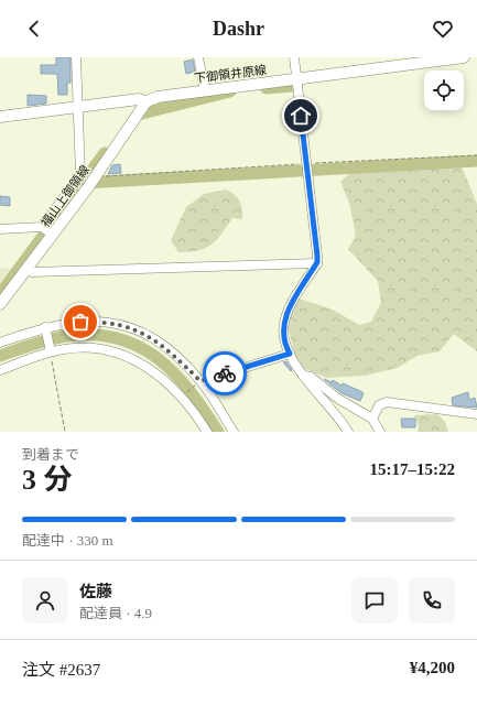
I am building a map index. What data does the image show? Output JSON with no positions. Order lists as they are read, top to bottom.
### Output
{
  "streets": {
    "main road": ["下御領井原線", "福山上御領線"]
  },
  "crossings": [
    ["下御領井原線", "福山上御領線"]
  ],
  "page": {
    "header": "Dashr",
    "heading": ["3 分", "到着まで", "15:17–15:22"],
    "panel": [
      "佐藤",
      "配達員 · 4.9",
      "注文 #2637",
      "¥4,200"
    ],
    "bar": "配達中 · 330 m"
  }
}
